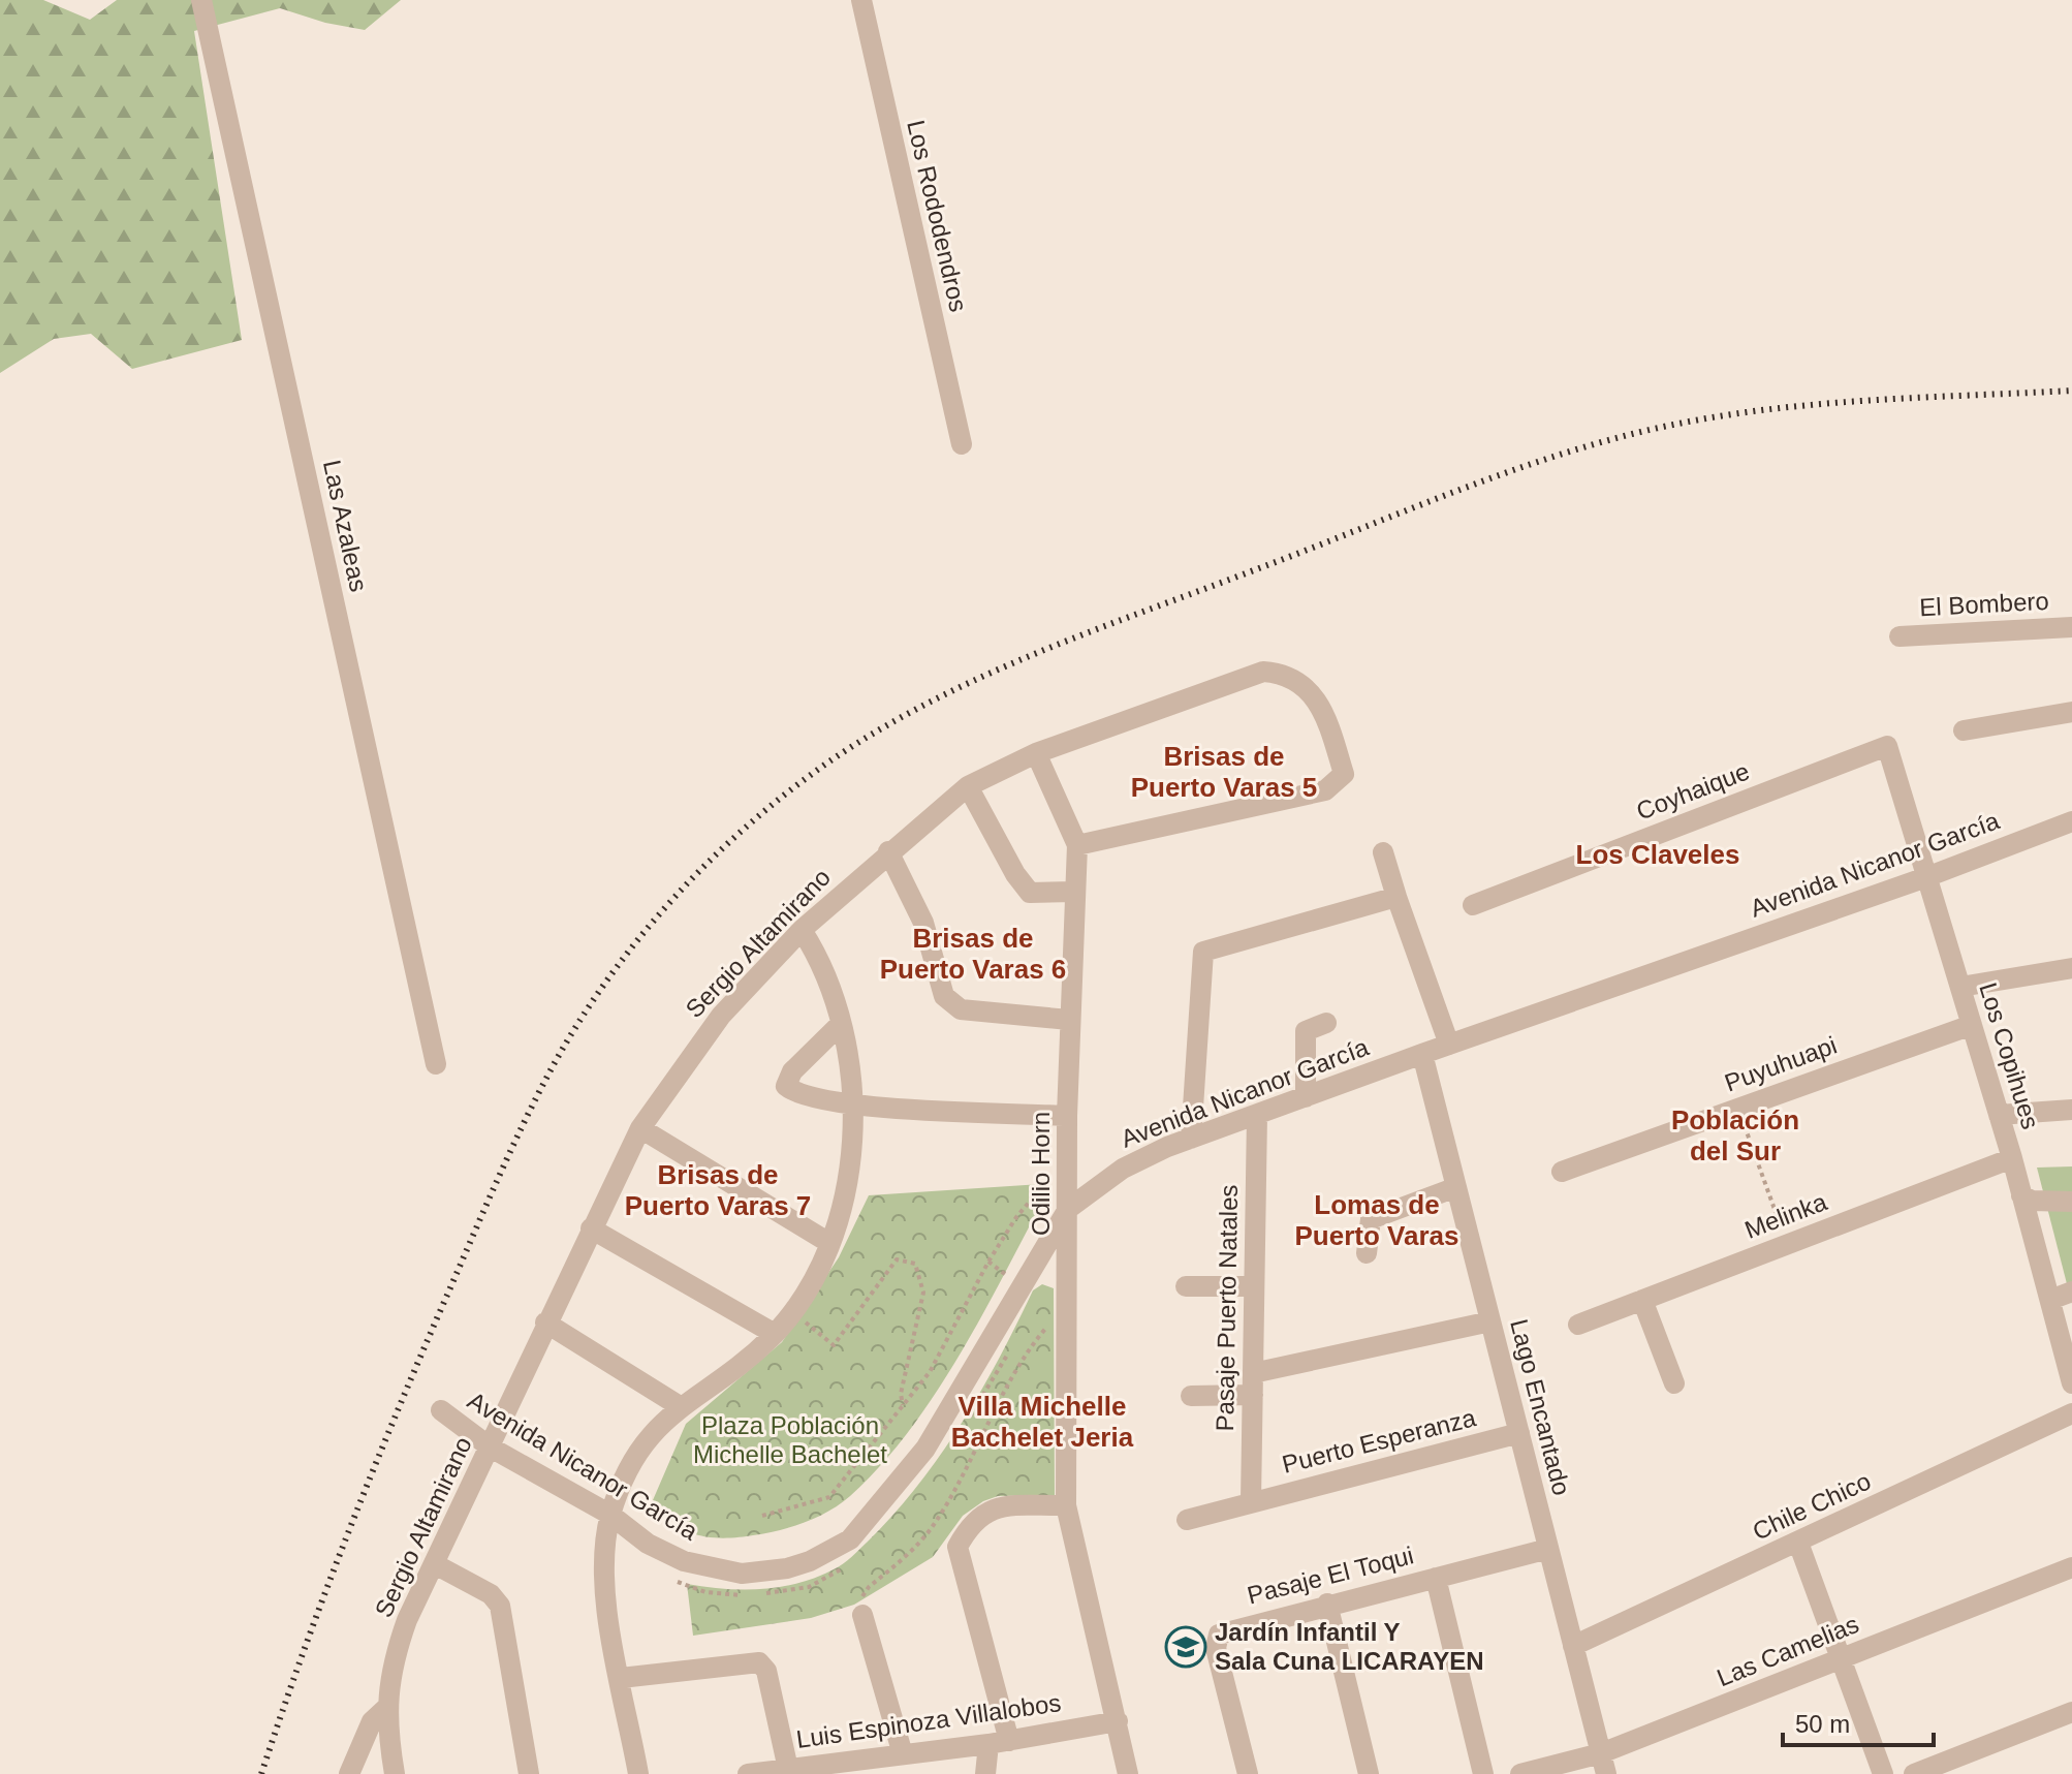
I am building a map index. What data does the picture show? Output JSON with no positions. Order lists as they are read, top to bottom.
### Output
{
  "streets": {
    "street": [
      "Los Rododendros",
      "Las Azaleas",
      "El Bombero",
      "Coyhaique",
      "Avenida Nicanor García",
      "Sergio Altamirano",
      "Los Copihues",
      "Puyuhuapi",
      "Odilio Horn",
      "Melinka",
      "Pasaje Puerto Natales",
      "Lago Encantado",
      "Puerto Esperanza",
      "Chile Chico",
      "Pasaje El Toqui",
      "Las Camelias",
      "Luis Espinoza Villalobos"
    ]
  },
  "crossings": [
    ["Coyhaique", "Los Copihues"],
    ["Avenida Nicanor García", "Sergio Altamirano"],
    ["Avenida Nicanor García", "Los Copihues"],
    ["Avenida Nicanor García", "Odilio Horn"],
    ["Avenida Nicanor García", "Pasaje Puerto Natales"],
    ["Avenida Nicanor García", "Lago Encantado"],
    ["Sergio Altamirano", "Odilio Horn"],
    ["Los Copihues", "Puyuhuapi"],
    ["Los Copihues", "Melinka"],
    ["Odilio Horn", "Luis Espinoza Villalobos"],
    ["Pasaje Puerto Natales", "Puerto Esperanza"],
    ["Lago Encantado", "Puerto Esperanza"],
    ["Lago Encantado", "Chile Chico"],
    ["Lago Encantado", "Pasaje El Toqui"],
    ["Lago Encantado", "Las Camelias"]
  ],
  "districts": [
    "Brisas de Puerto Varas 5",
    "Los Claveles",
    "Brisas de Puerto Varas 6",
    "Población del Sur",
    "Brisas de Puerto Varas 7",
    "Lomas de Puerto Varas",
    "Villa Michelle Bachelet Jeria"
  ],
  "parks": ["Plaza Población Michelle Bachelet"],
  "places": {
    "school or university": ["Jardín Infantil Y Sala Cuna LICARAYEN"]
  },
  "scale_bar": "50 m"
}
